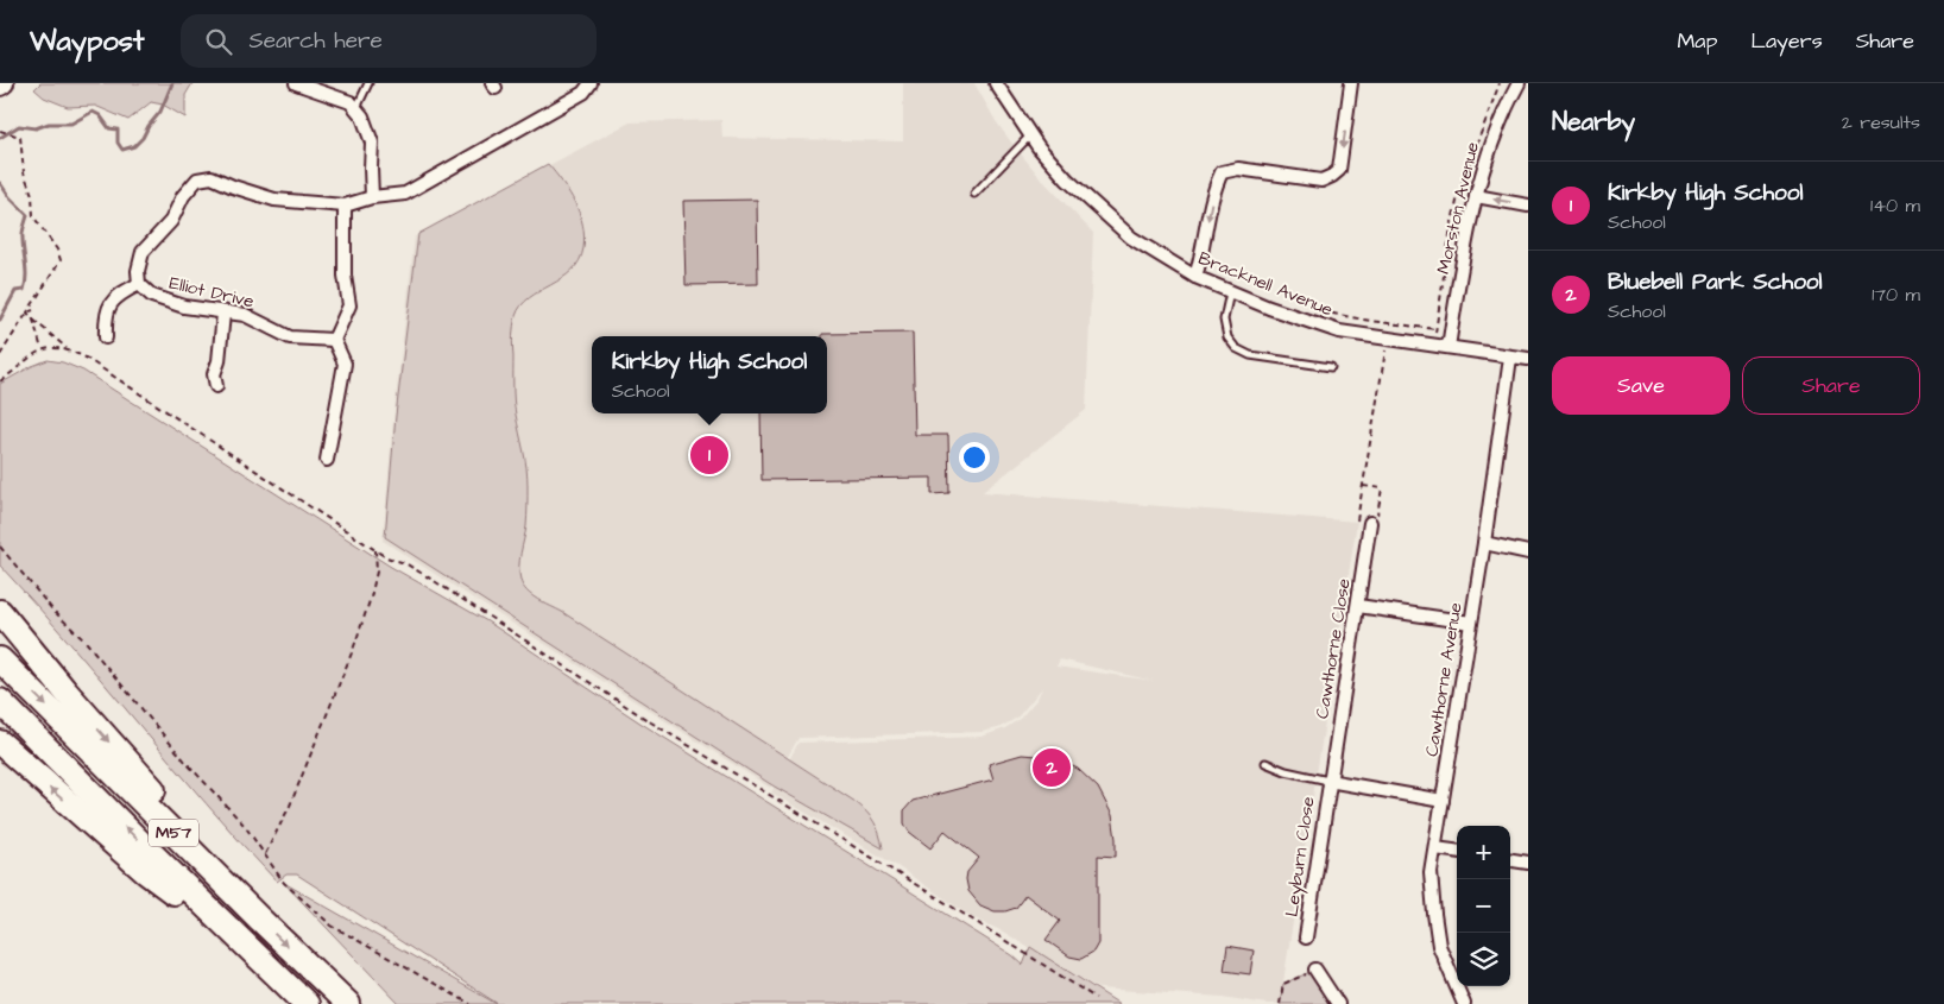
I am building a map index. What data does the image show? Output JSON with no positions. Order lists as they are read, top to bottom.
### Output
{
  "streets": {
    "highway": ["M57"],
    "street": [
      "Morston Avenue",
      "Bracknell Avenue",
      "Elliot Drive",
      "Cawthorne Close",
      "Cawthorne Avenue",
      "Leyburn Close"
    ]
  },
  "crossings": [
    ["Morston Avenue", "Bracknell Avenue"],
    ["Bracknell Avenue", "Cawthorne Avenue"],
    ["Cawthorne Close", "Leyburn Close"]
  ],
  "page": {
    "header": "Waypost",
    "search": "Search here",
    "nav": ["Map", "Layers", "Share"],
    "heading": ["Nearby", "2 results"],
    "list": [
      {
        "mark": "1",
        "name": "Kirkby High School",
        "note": "School",
        "value": "140 m"
      },
      {
        "mark": "2",
        "name": "Bluebell Park School",
        "note": "School",
        "value": "170 m"
      }
    ],
    "popup": ["Kirkby High School", "School"],
    "buttons": ["Save", "Share"],
    "pins": ["1", "2"],
    "map_buttons": ["+", "−"]
  }
}
